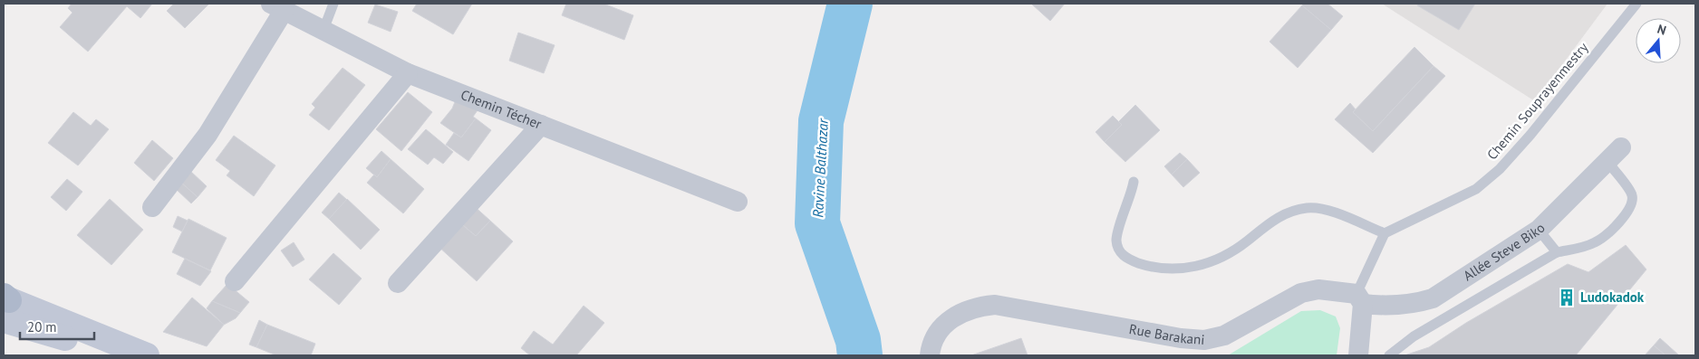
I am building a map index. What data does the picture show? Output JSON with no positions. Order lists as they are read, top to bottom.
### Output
{
  "streets": {
    "street": ["Chemin Técher", "Allée Steve Biko", "Rue Barakani"],
    "lane": ["Chemin Souprayenmestry"]
  },
  "crossings": [
    ["Allée Steve Biko", "Rue Barakani"]
  ],
  "water": ["Ravine Balthazar"],
  "places": {
    "building": ["Ludokadok"]
  },
  "scale_bar": "20 m",
  "north": "top"
}
